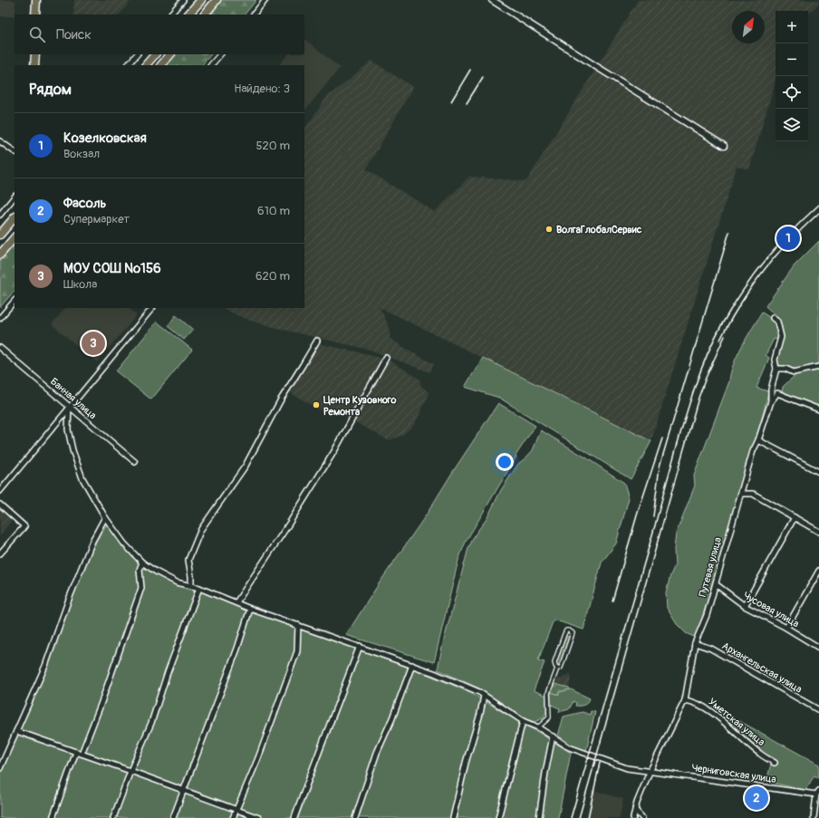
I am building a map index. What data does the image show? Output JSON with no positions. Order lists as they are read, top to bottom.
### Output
{
  "streets": {
    "street": [
      "Банная улица",
      "Путевая улица",
      "Чусовая улица",
      "Архангельская улица",
      "Уметская улица",
      "Черниговская улица"
    ]
  },
  "crossings": [
    ["Банная улица", "Черниговская улица"],
    ["Путевая улица", "Чусовая улица"],
    ["Путевая улица", "Архангельская улица"],
    ["Путевая улица", "Уметская улица"],
    ["Путевая улица", "Черниговская улица"]
  ],
  "places": ["ВолгаГлобалСервис", "Центр Кузовного Ремонта"],
  "north": "top right",
  "page": {
    "map_buttons": ["+", "−"],
    "search": "Поиск",
    "heading": ["Рядом", "Найдено: 3"],
    "list": [
      {
        "mark": "1",
        "name": "Козелковская",
        "note": "Вокзал",
        "value": "520 m"
      },
      {
        "mark": "2",
        "name": "Фасоль",
        "note": "Супермаркет",
        "value": "610 m"
      },
      {
        "mark": "3",
        "name": "МОУ СОШ №156",
        "note": "Школа",
        "value": "620 m"
      }
    ],
    "pins": ["1", "3", "2"]
  }
}
